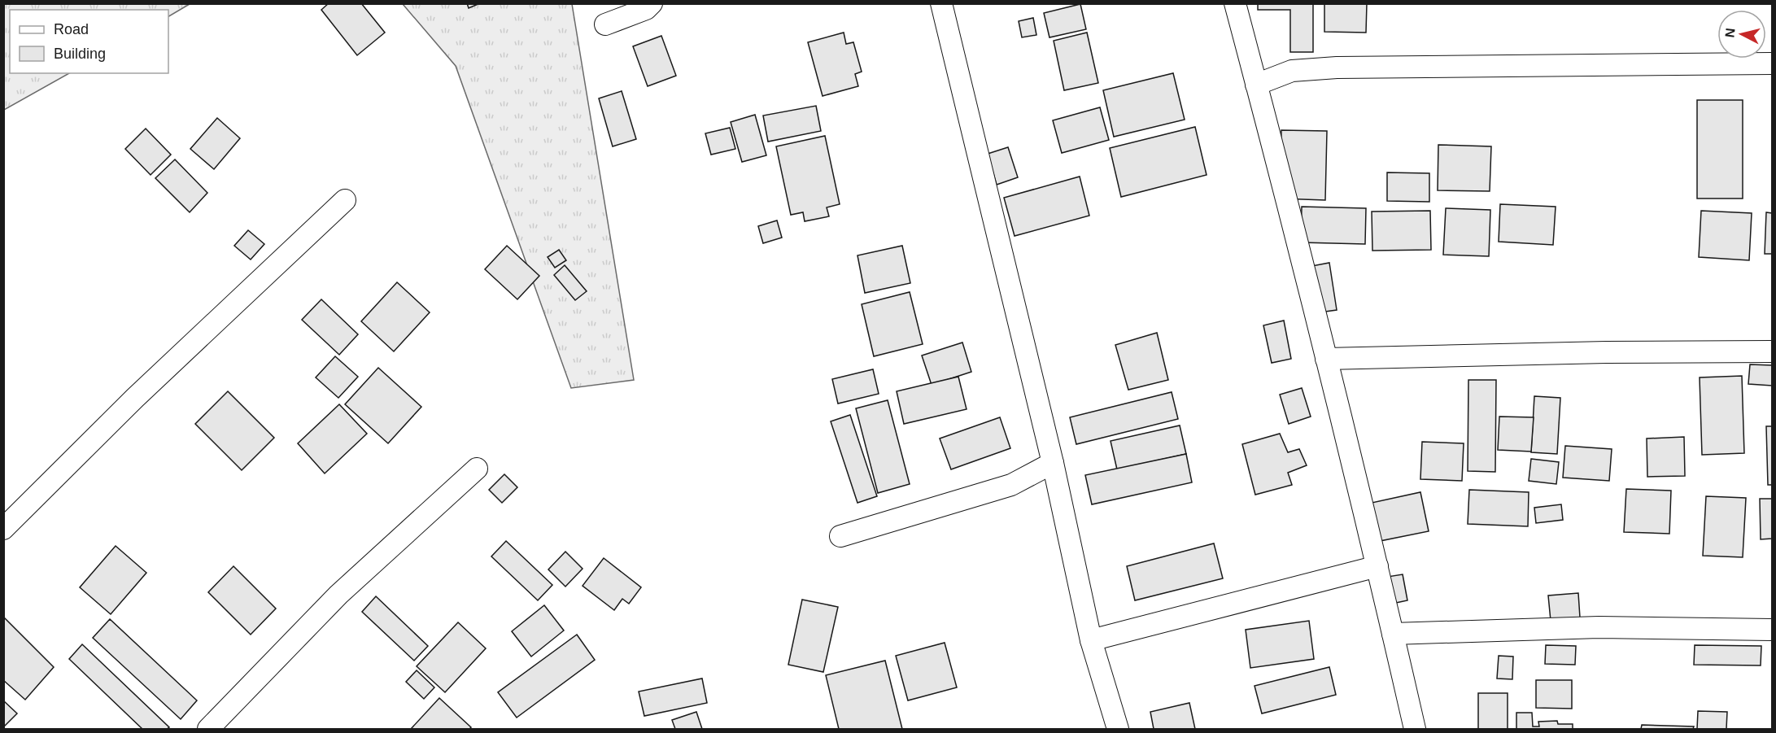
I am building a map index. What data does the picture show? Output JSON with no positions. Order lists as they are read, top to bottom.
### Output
{
  "legend": ["Road", "Building"],
  "north": "left"
}
